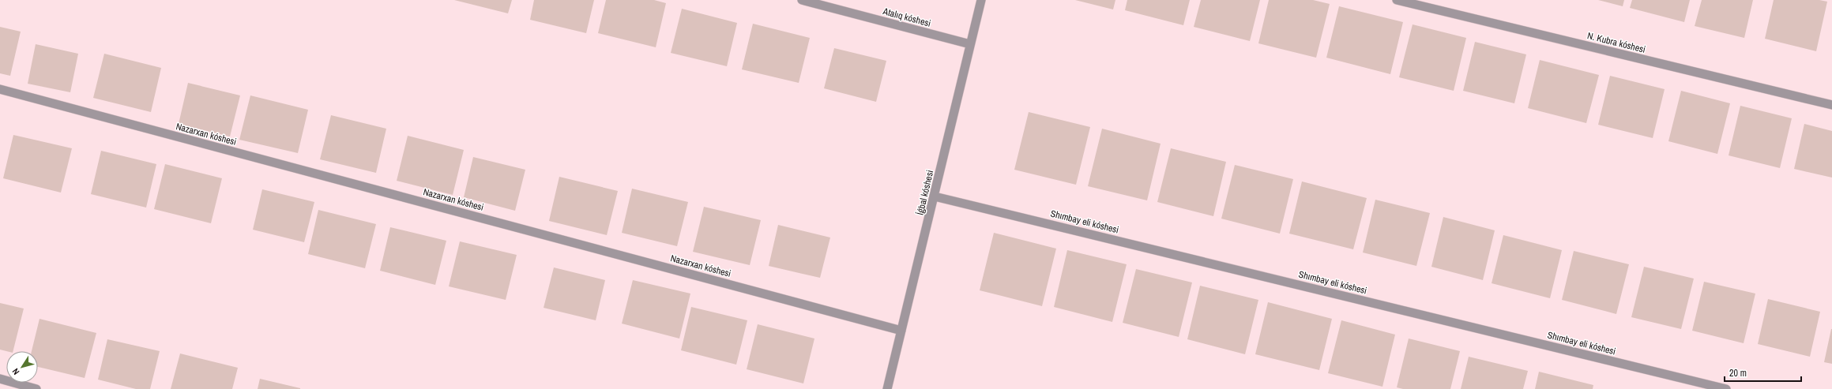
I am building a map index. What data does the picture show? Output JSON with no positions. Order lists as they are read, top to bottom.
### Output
{
  "streets": {
    "street": [
      "Atalıq kóshesi",
      "N. Kubra kóshesi",
      "Nazarxan kóshesi",
      "Íǵbal kóshesi",
      "Shımbay eli kóshesi"
    ]
  },
  "crossings": [
    ["Atalıq kóshesi", "Íǵbal kóshesi"],
    ["Nazarxan kóshesi", "Íǵbal kóshesi"],
    ["Íǵbal kóshesi", "Shımbay eli kóshesi"]
  ],
  "scale_bar": "20 m",
  "north": "bottom left"
}
